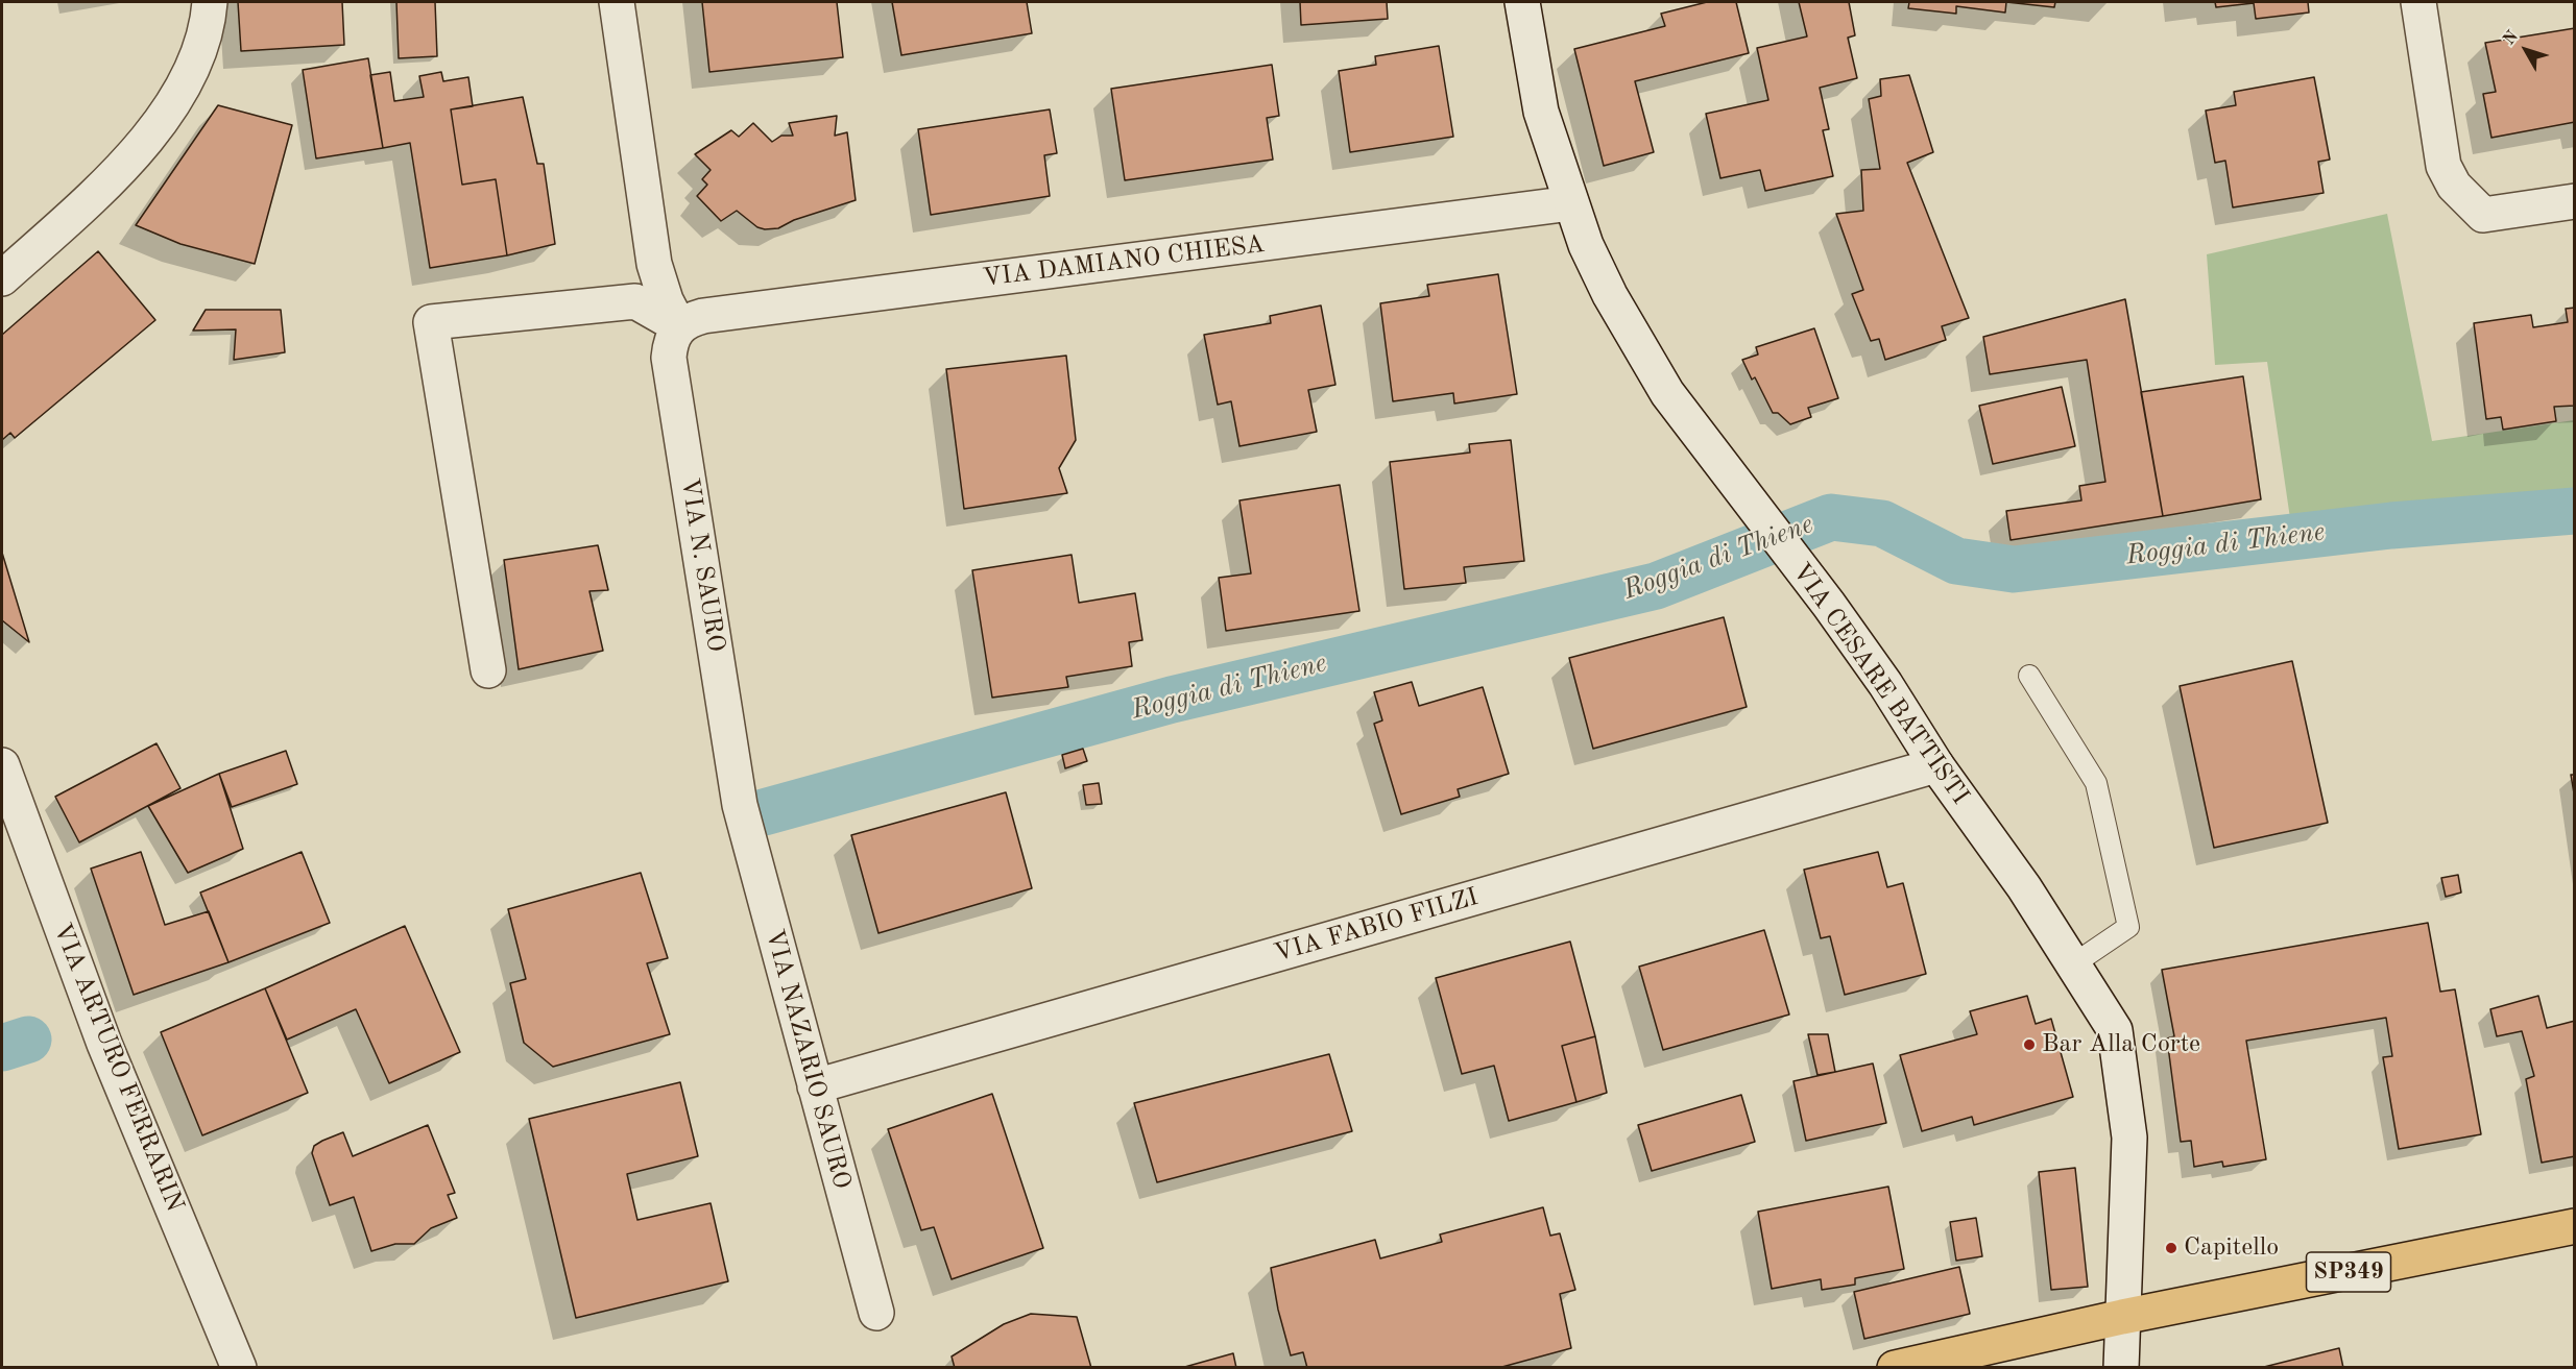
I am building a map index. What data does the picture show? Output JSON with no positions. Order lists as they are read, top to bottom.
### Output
{
  "streets": {
    "main road": ["SP349"],
    "street": [
      "VIA DAMIANO CHIESA",
      "VIA N. SAURO",
      "VIA CESARE BATTISTI",
      "VIA FABIO FILZI",
      "VIA NAZARIO SAURO",
      "VIA ARTURO FERRARIN"
    ]
  },
  "crossings": [
    ["VIA DAMIANO CHIESA", "VIA N. SAURO"],
    ["VIA DAMIANO CHIESA", "VIA CESARE BATTISTI"],
    ["VIA N. SAURO", "VIA NAZARIO SAURO"],
    ["VIA CESARE BATTISTI", "VIA FABIO FILZI"],
    ["VIA CESARE BATTISTI", "SP349"],
    ["VIA FABIO FILZI", "VIA NAZARIO SAURO"]
  ],
  "water": ["Roggia di Thiene"],
  "places": ["Bar Alla Corte", "Capitello"],
  "north": "top left"
}
